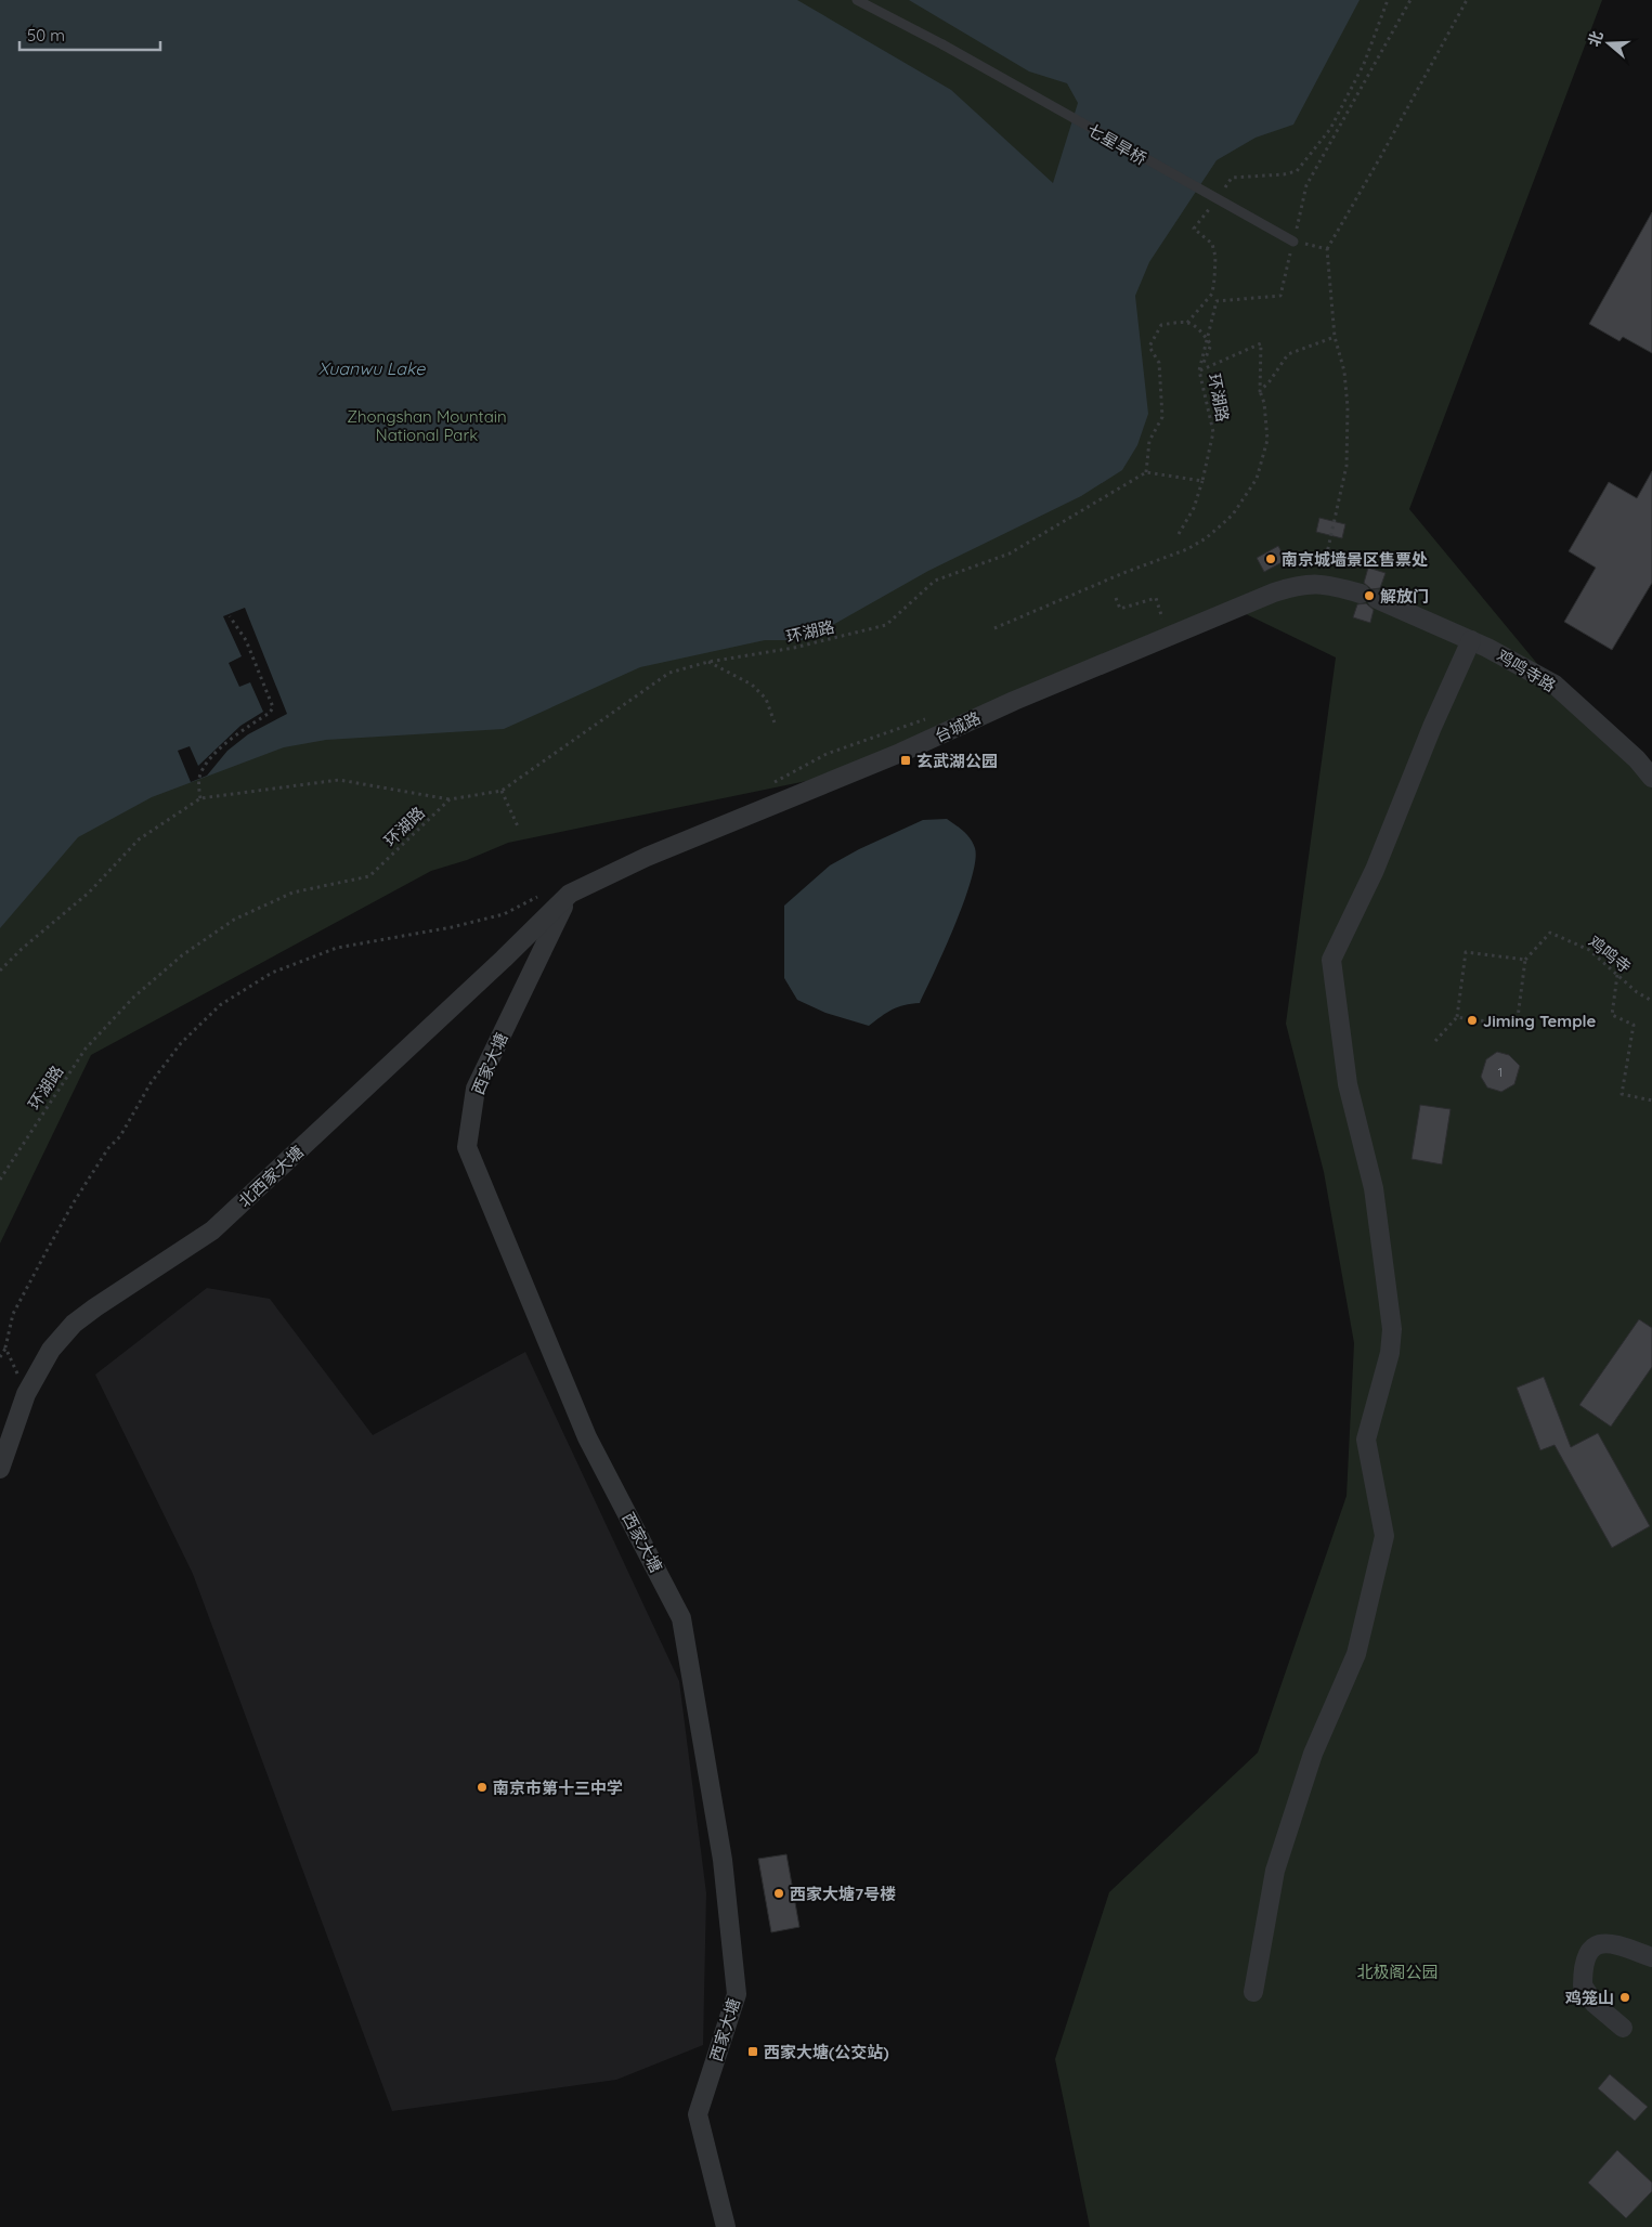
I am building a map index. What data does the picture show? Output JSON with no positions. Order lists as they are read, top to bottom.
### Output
{
  "streets": {
    "street": [
      "鸡鸣寺路",
      "台城路",
      "西家大塘",
      "北西家大塘"
    ],
    "lane": ["七星旱桥"],
    "path": ["环湖路", "鸡鸣寺"]
  },
  "crossings": [
    ["鸡鸣寺路", "台城路"],
    ["台城路", "西家大塘"],
    ["台城路", "北西家大塘"],
    ["西家大塘", "北西家大塘"]
  ],
  "water": ["Xuanwu Lake"],
  "parks": ["Zhongshan Mountain National Park", "北极阁公园"],
  "places": {
    "other": [
      "南京城墙景区售票处",
      "解放门",
      "Jiming Temple",
      "南京市第十三中学",
      "西家大塘7号楼",
      "鸡笼山"
    ],
    "transit": ["玄武湖公园", "西家大塘(公交站)"]
  },
  "house_numbers": ["1"],
  "scale_bar": "50 m",
  "north": "left"
}
